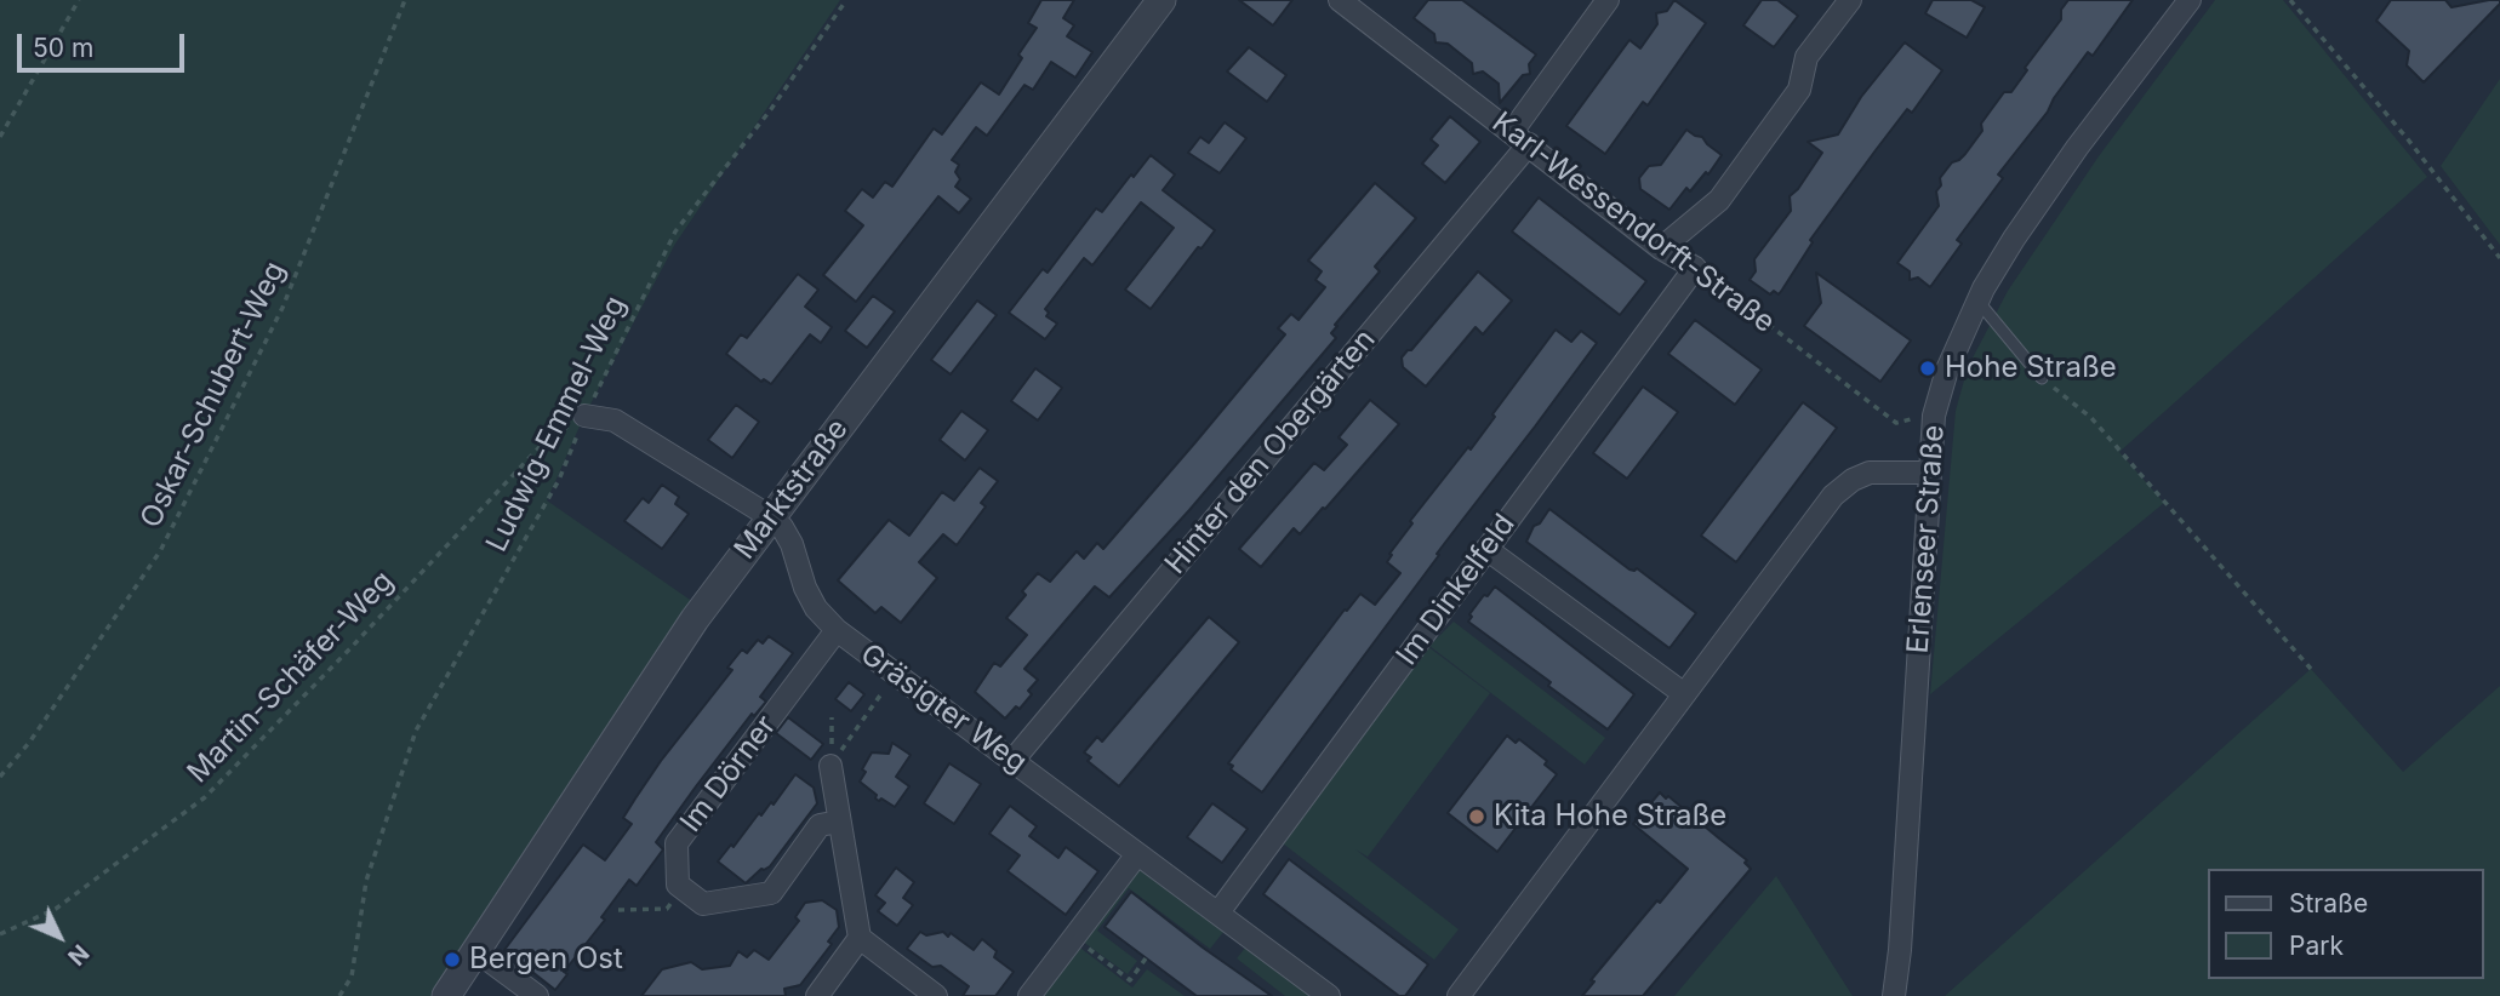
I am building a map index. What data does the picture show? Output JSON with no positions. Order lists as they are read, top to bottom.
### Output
{
  "streets": {
    "street": [
      "Karl-Wessendorft-Straße",
      "Hinter den Obergärten",
      "Marktstraße",
      "Erlenseer Straße",
      "Im Dinkelfeld",
      "Gräsigter Weg",
      "Im Dörner"
    ],
    "path": ["Oskar-Schubert-Weg", "Ludwig-Emmel-Weg", "Martin-Schäfer-Weg"]
  },
  "crossings": [
    ["Karl-Wessendorft-Straße", "Hinter den Obergärten"],
    ["Karl-Wessendorft-Straße", "Erlenseer Straße"],
    ["Karl-Wessendorft-Straße", "Im Dinkelfeld"],
    ["Ludwig-Emmel-Weg", "Martin-Schäfer-Weg"],
    ["Ludwig-Emmel-Weg", "Gräsigter Weg"],
    ["Hinter den Obergärten", "Gräsigter Weg"],
    ["Marktstraße", "Gräsigter Weg"],
    ["Im Dinkelfeld", "Gräsigter Weg"],
    ["Martin-Schäfer-Weg", "Gräsigter Weg"],
    ["Gräsigter Weg", "Im Dörner"]
  ],
  "places": ["Hohe Straße", "Kita Hohe Straße", "Bergen Ost"],
  "legend": ["Straße", "Park"],
  "scale_bar": "50 m",
  "north": "bottom right"
}
